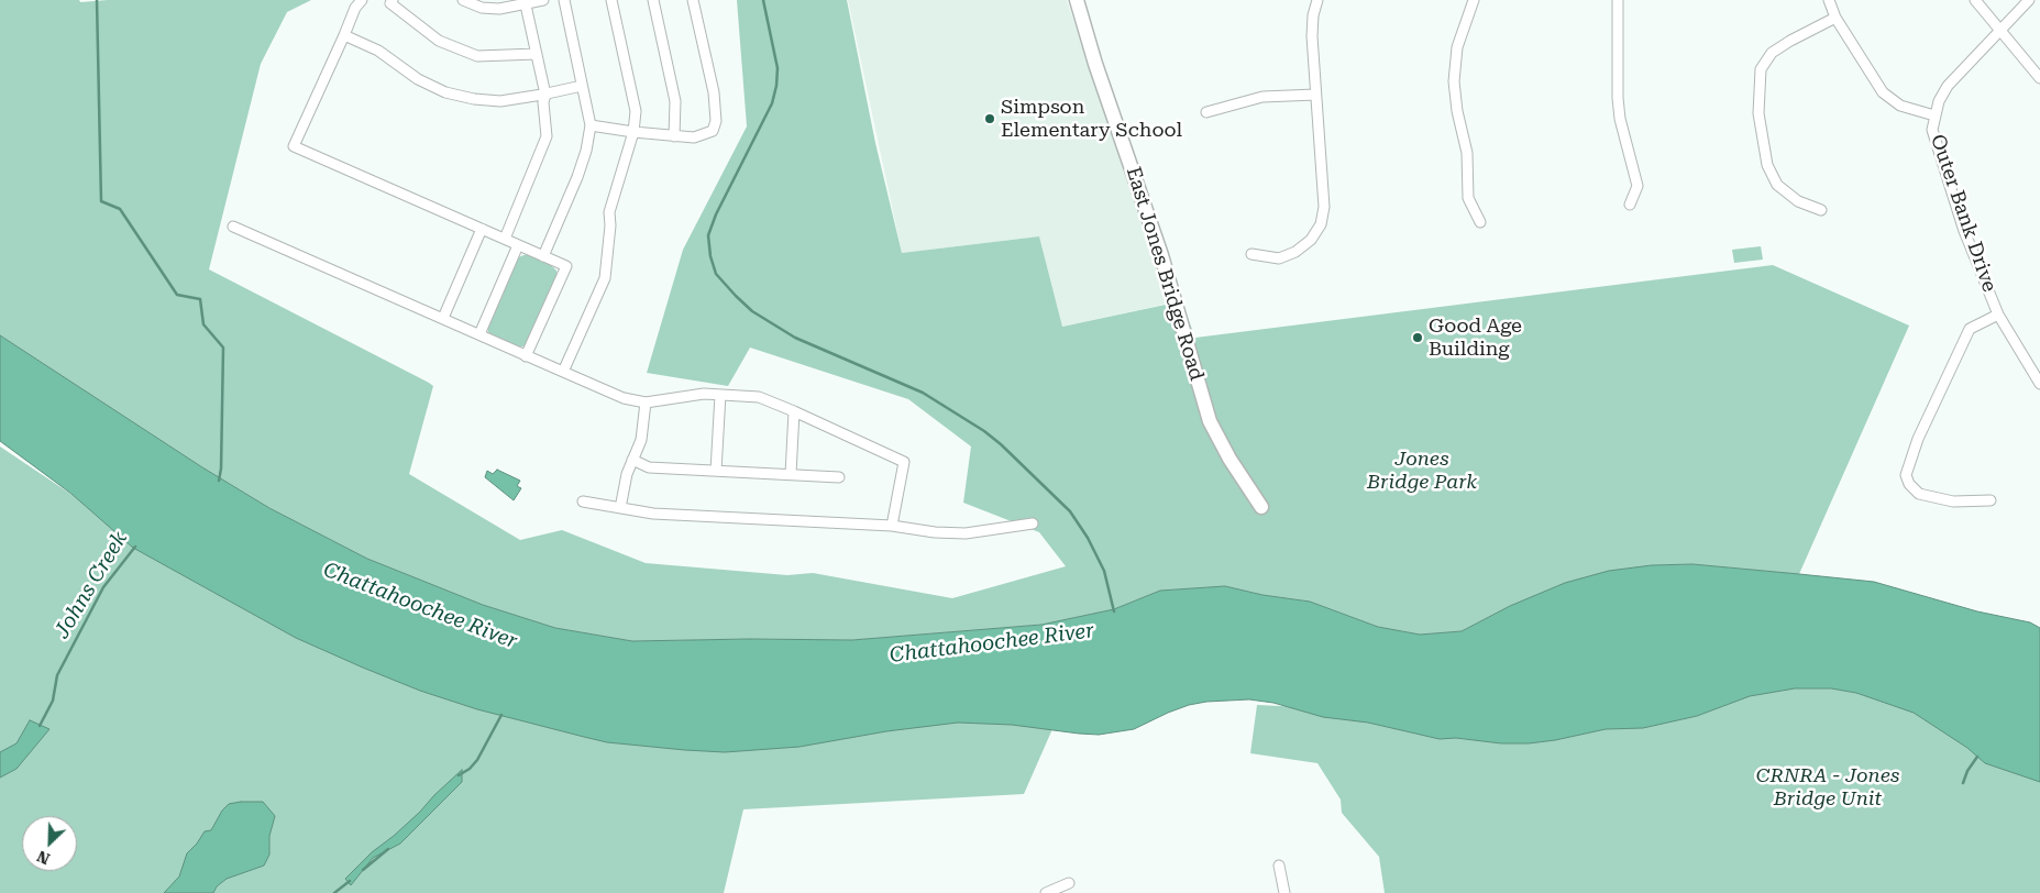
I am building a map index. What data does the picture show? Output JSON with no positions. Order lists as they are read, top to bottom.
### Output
{
  "streets": {
    "street": ["Outer Bank Drive", "East Jones Bridge Road"]
  },
  "water": ["Johns Creek", "Chattahoochee River"],
  "parks": ["Jones Bridge Park", "CRNRA - Jones Bridge Unit"],
  "places": ["Simpson Elementary School", "Good Age Building"],
  "north": "bottom left"
}
